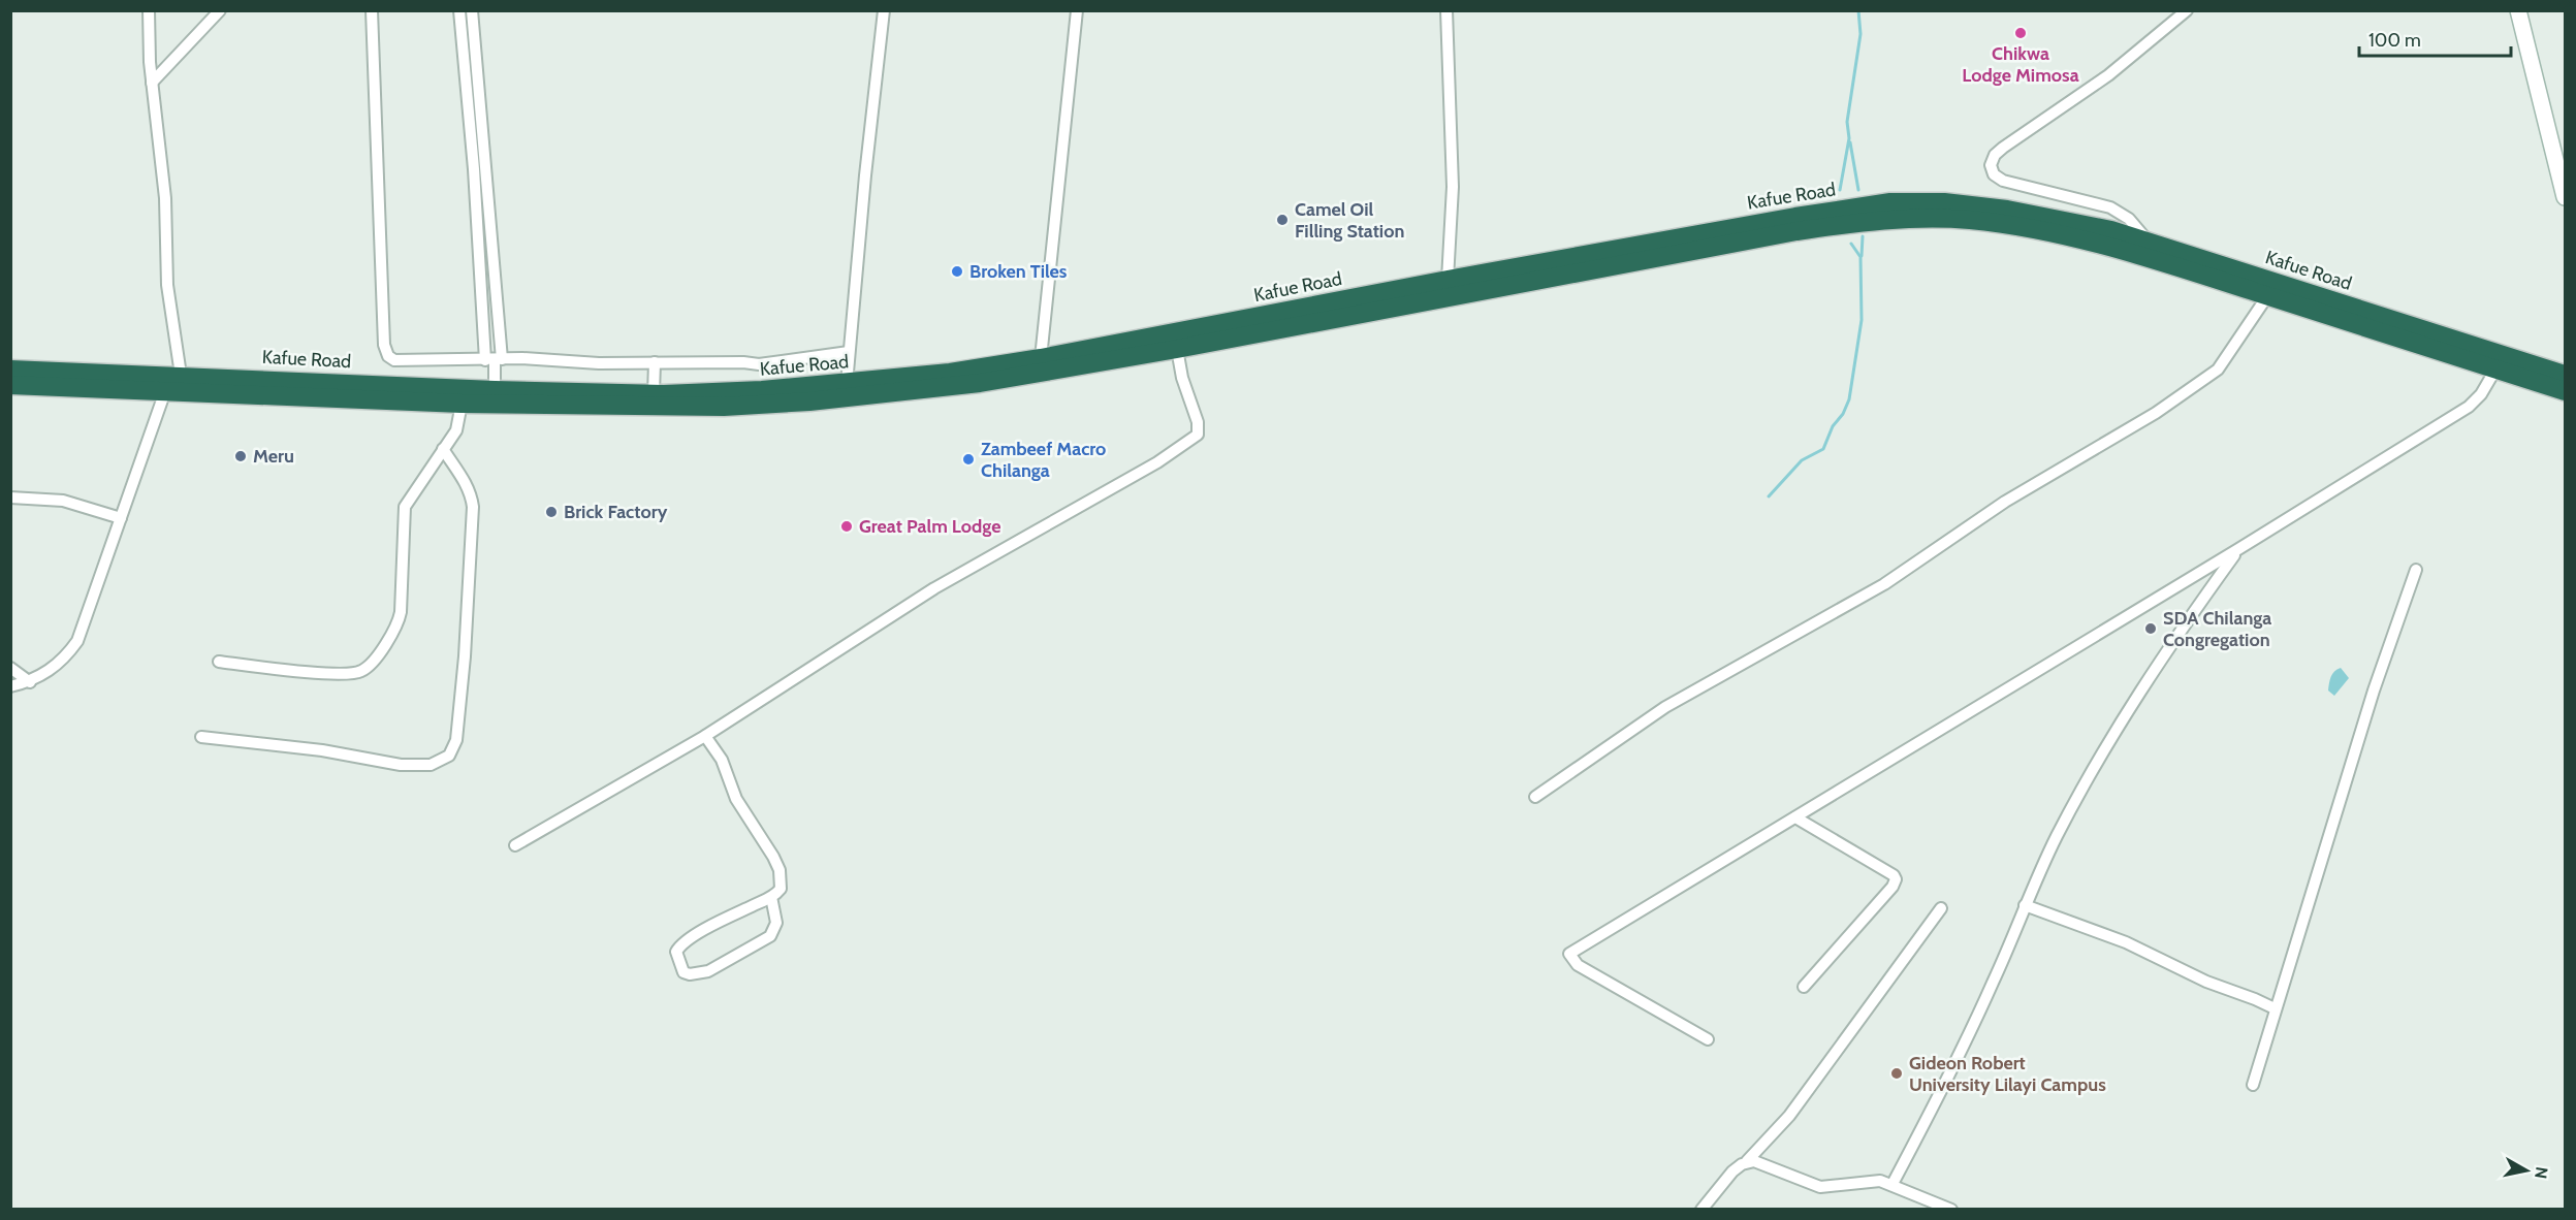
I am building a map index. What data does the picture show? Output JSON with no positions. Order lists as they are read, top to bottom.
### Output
{
  "streets": {
    "highway": ["Kafue Road"]
  },
  "places": [
    "Chikwa Lodge Mimosa",
    "Camel Oil Filling Station",
    "Broken Tiles",
    "Meru",
    "Zambeef Macro Chilanga",
    "Brick Factory",
    "Great Palm Lodge",
    "SDA Chilanga Congregation",
    "Gideon Robert University Lilayi Campus"
  ],
  "scale_bar": "100 m",
  "north": "right"
}
